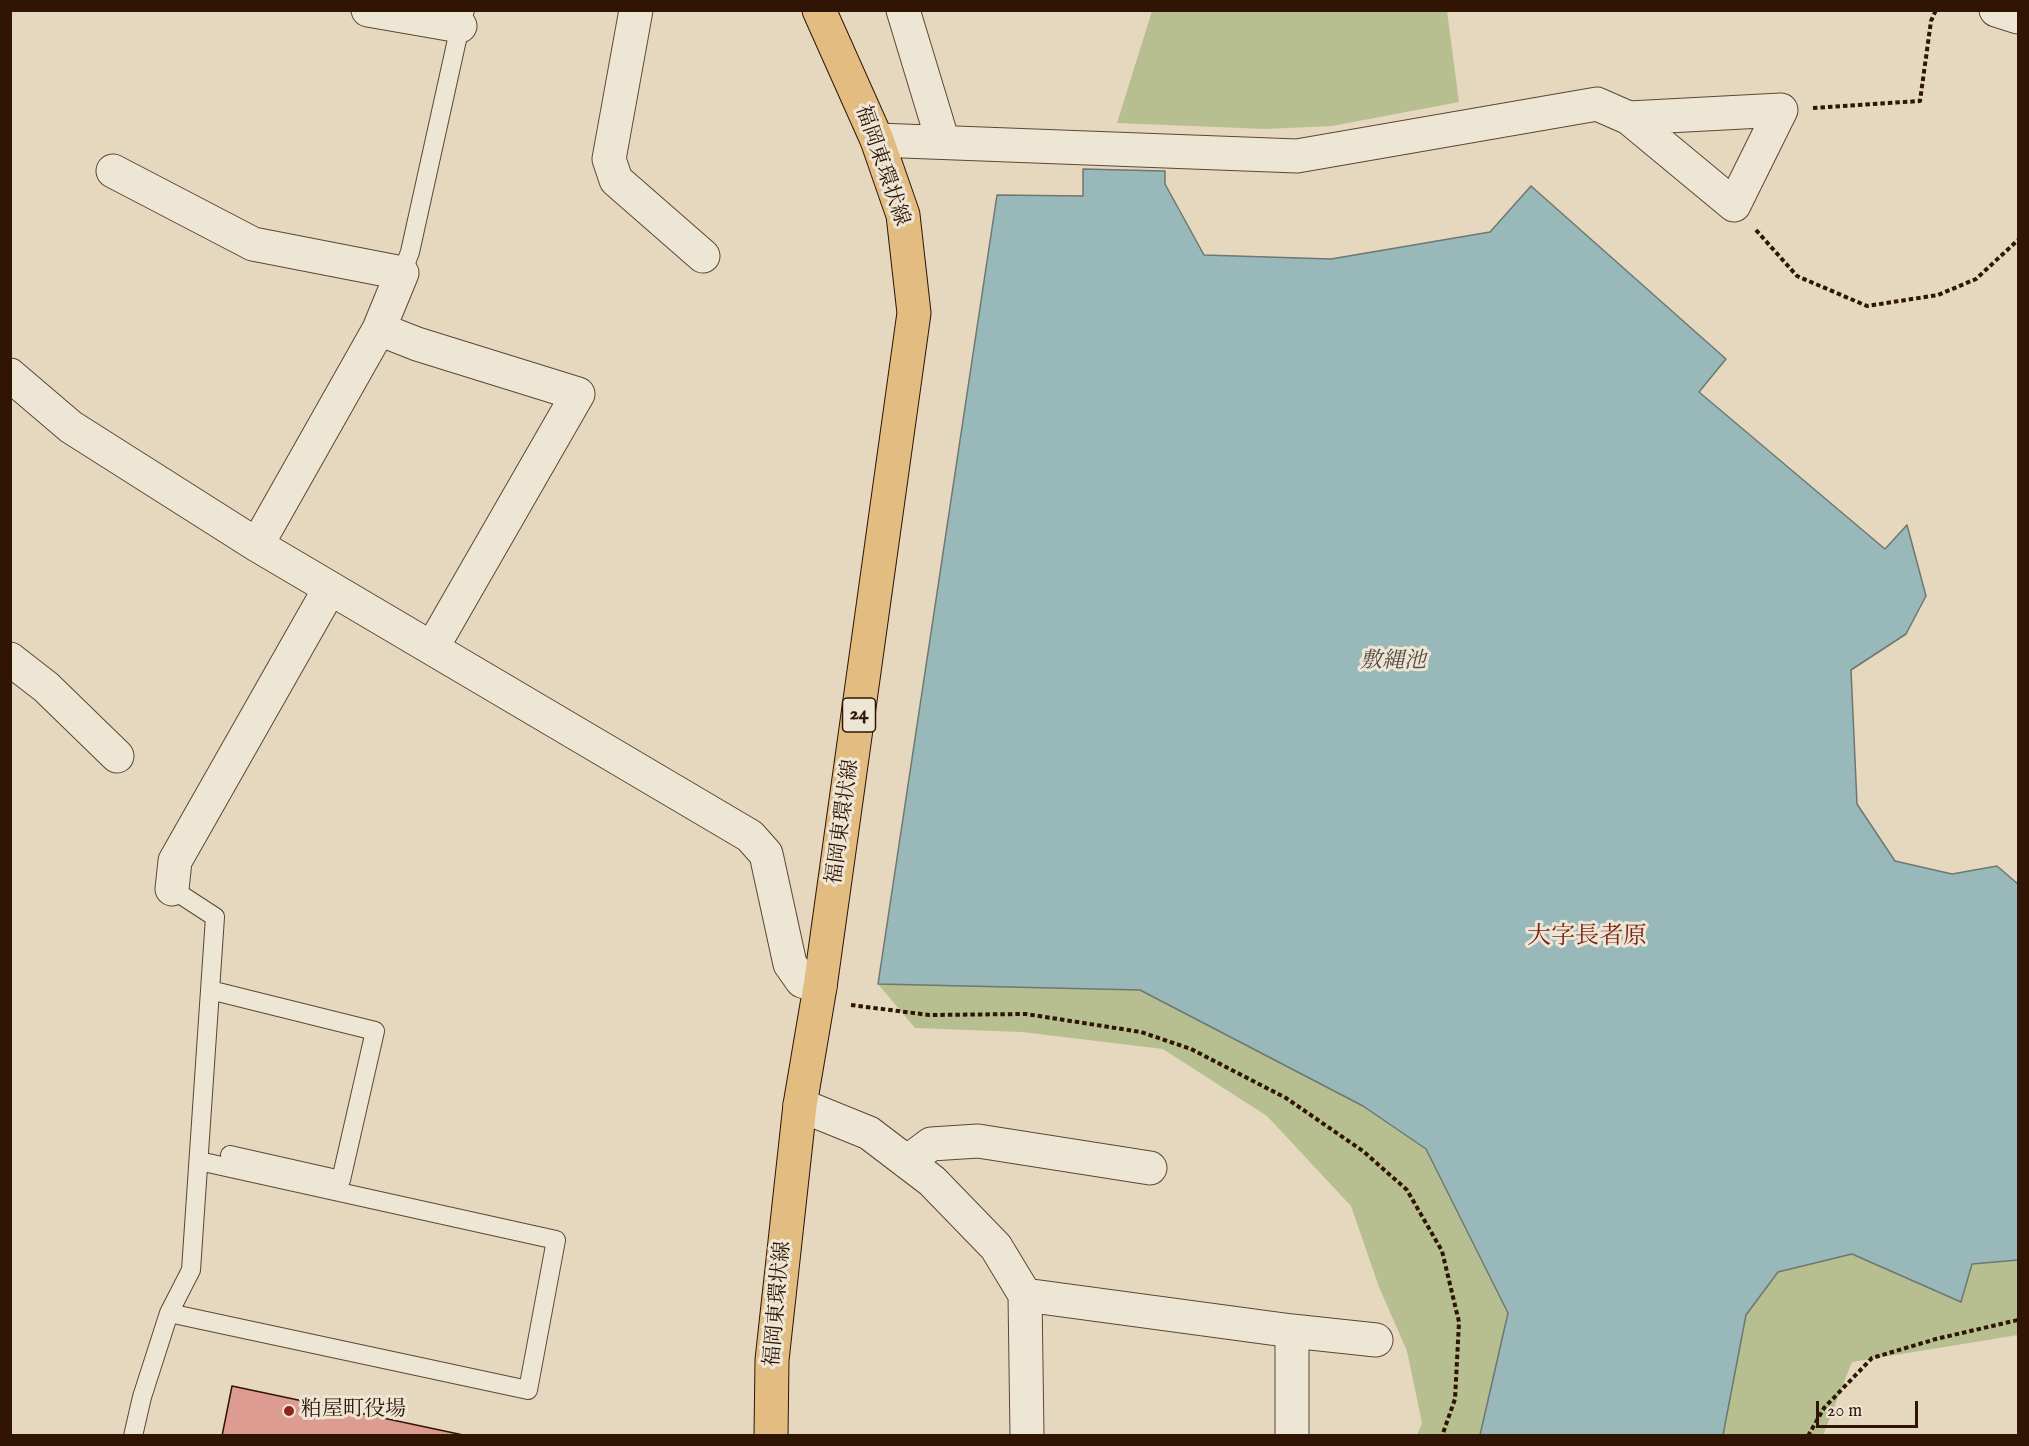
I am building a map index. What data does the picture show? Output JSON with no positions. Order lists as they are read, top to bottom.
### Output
{
  "streets": {
    "main road": ["福岡東環状線", "24"]
  },
  "districts": ["大字長者原"],
  "water": ["敷縄池"],
  "places": ["粕屋町役場"],
  "scale_bar": "20 m"
}
